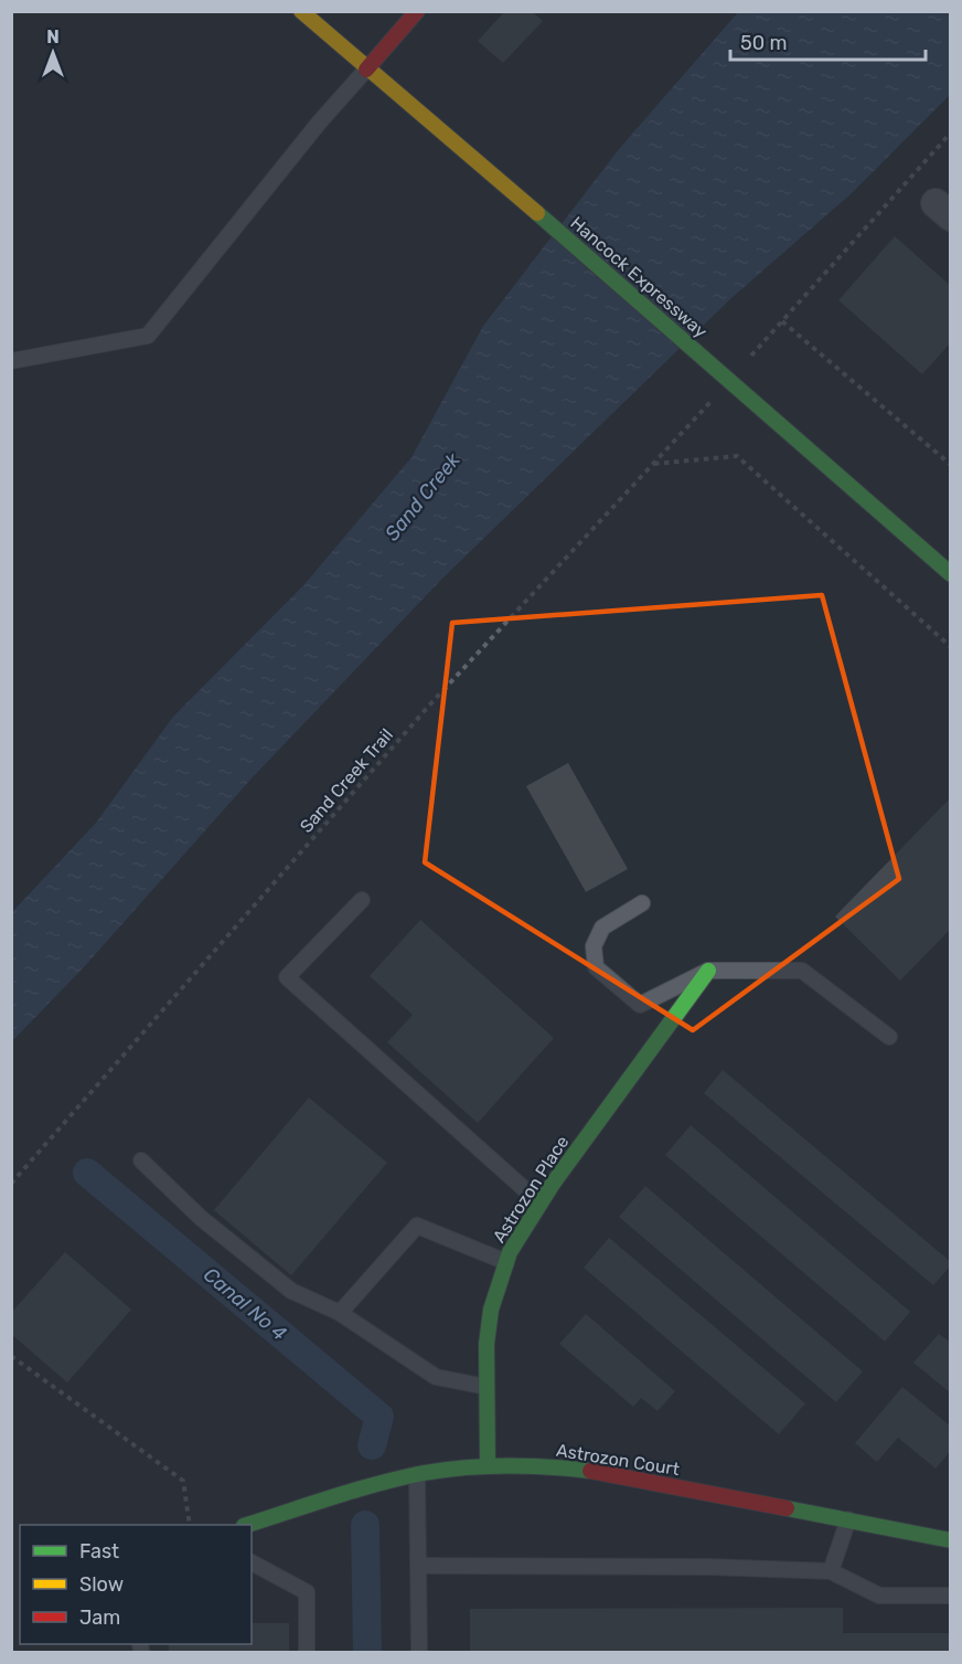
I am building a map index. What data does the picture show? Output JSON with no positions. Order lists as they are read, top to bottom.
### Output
{
  "streets": {
    "street": ["Hancock Expressway", "Astrozon Place", "Astrozon Court"],
    "path": ["Sand Creek Trail"]
  },
  "crossings": [
    ["Astrozon Place", "Astrozon Court"]
  ],
  "water": ["Sand Creek", "Canal No 4"],
  "legend": ["Fast", "Slow", "Jam"],
  "scale_bar": "50 m",
  "north": "top"
}
